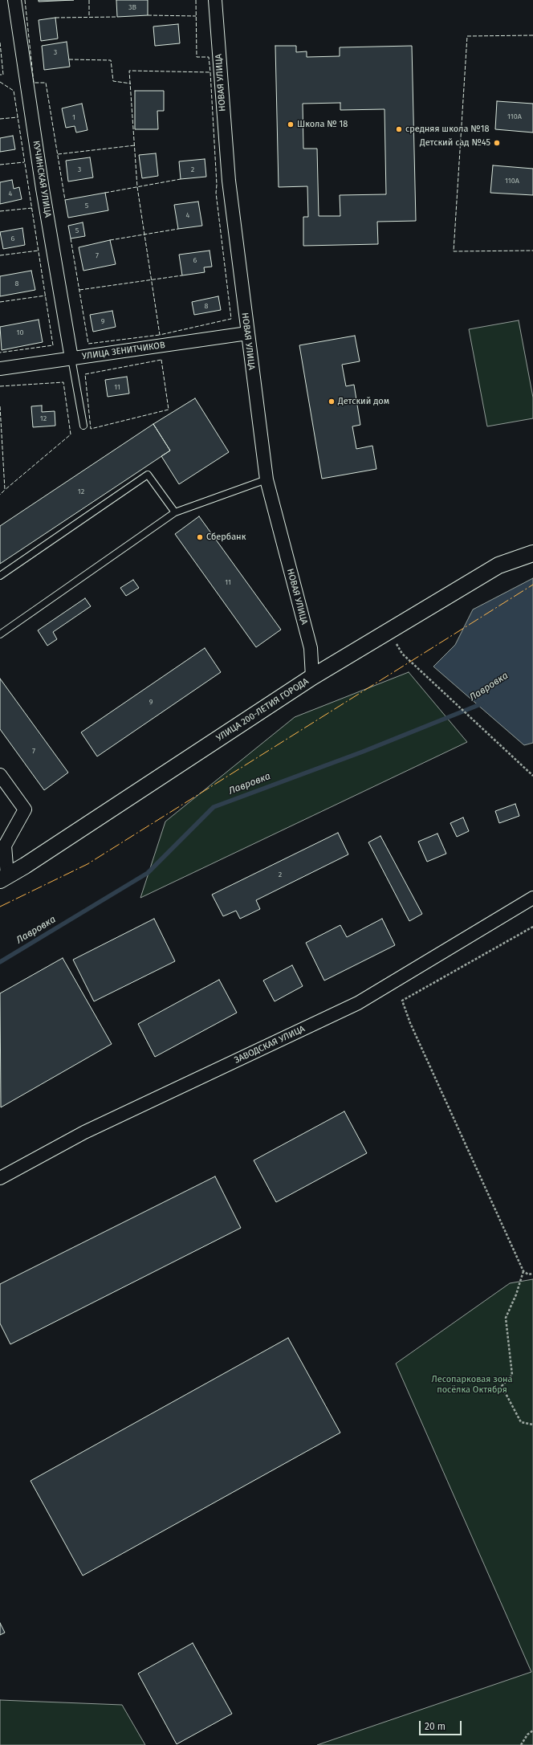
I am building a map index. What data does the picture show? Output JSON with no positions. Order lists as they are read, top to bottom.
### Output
{
  "streets": {
    "street": [
      "НОВАЯ УЛИЦА",
      "КУЧИНСКАЯ УЛИЦА",
      "УЛИЦА ЗЕНИТЧИКОВ",
      "УЛИЦА 200-ЛЕТИЯ ГОРОДА",
      "ЗАВОДСКАЯ УЛИЦА"
    ]
  },
  "crossings": [
    ["НОВАЯ УЛИЦА", "УЛИЦА ЗЕНИТЧИКОВ"],
    ["НОВАЯ УЛИЦА", "УЛИЦА 200-ЛЕТИЯ ГОРОДА"],
    ["КУЧИНСКАЯ УЛИЦА", "УЛИЦА ЗЕНИТЧИКОВ"]
  ],
  "water": ["Лавровка"],
  "parks": ["Лесопарковая зона посёлка Октября"],
  "places": [
    "Школа № 18",
    "средняя школа №18",
    "Детский сад №45",
    "Детский дом",
    "Сбербанк"
  ],
  "house_numbers": [
    "3В",
    "3",
    "110А",
    "1",
    "3",
    "2",
    "110А",
    "4",
    "5",
    "4",
    "5",
    "6",
    "7",
    "6",
    "8",
    "8",
    "9",
    "10",
    "11",
    "12",
    "12",
    "11",
    "9",
    "7",
    "2"
  ],
  "scale_bar": "20 m"
}
